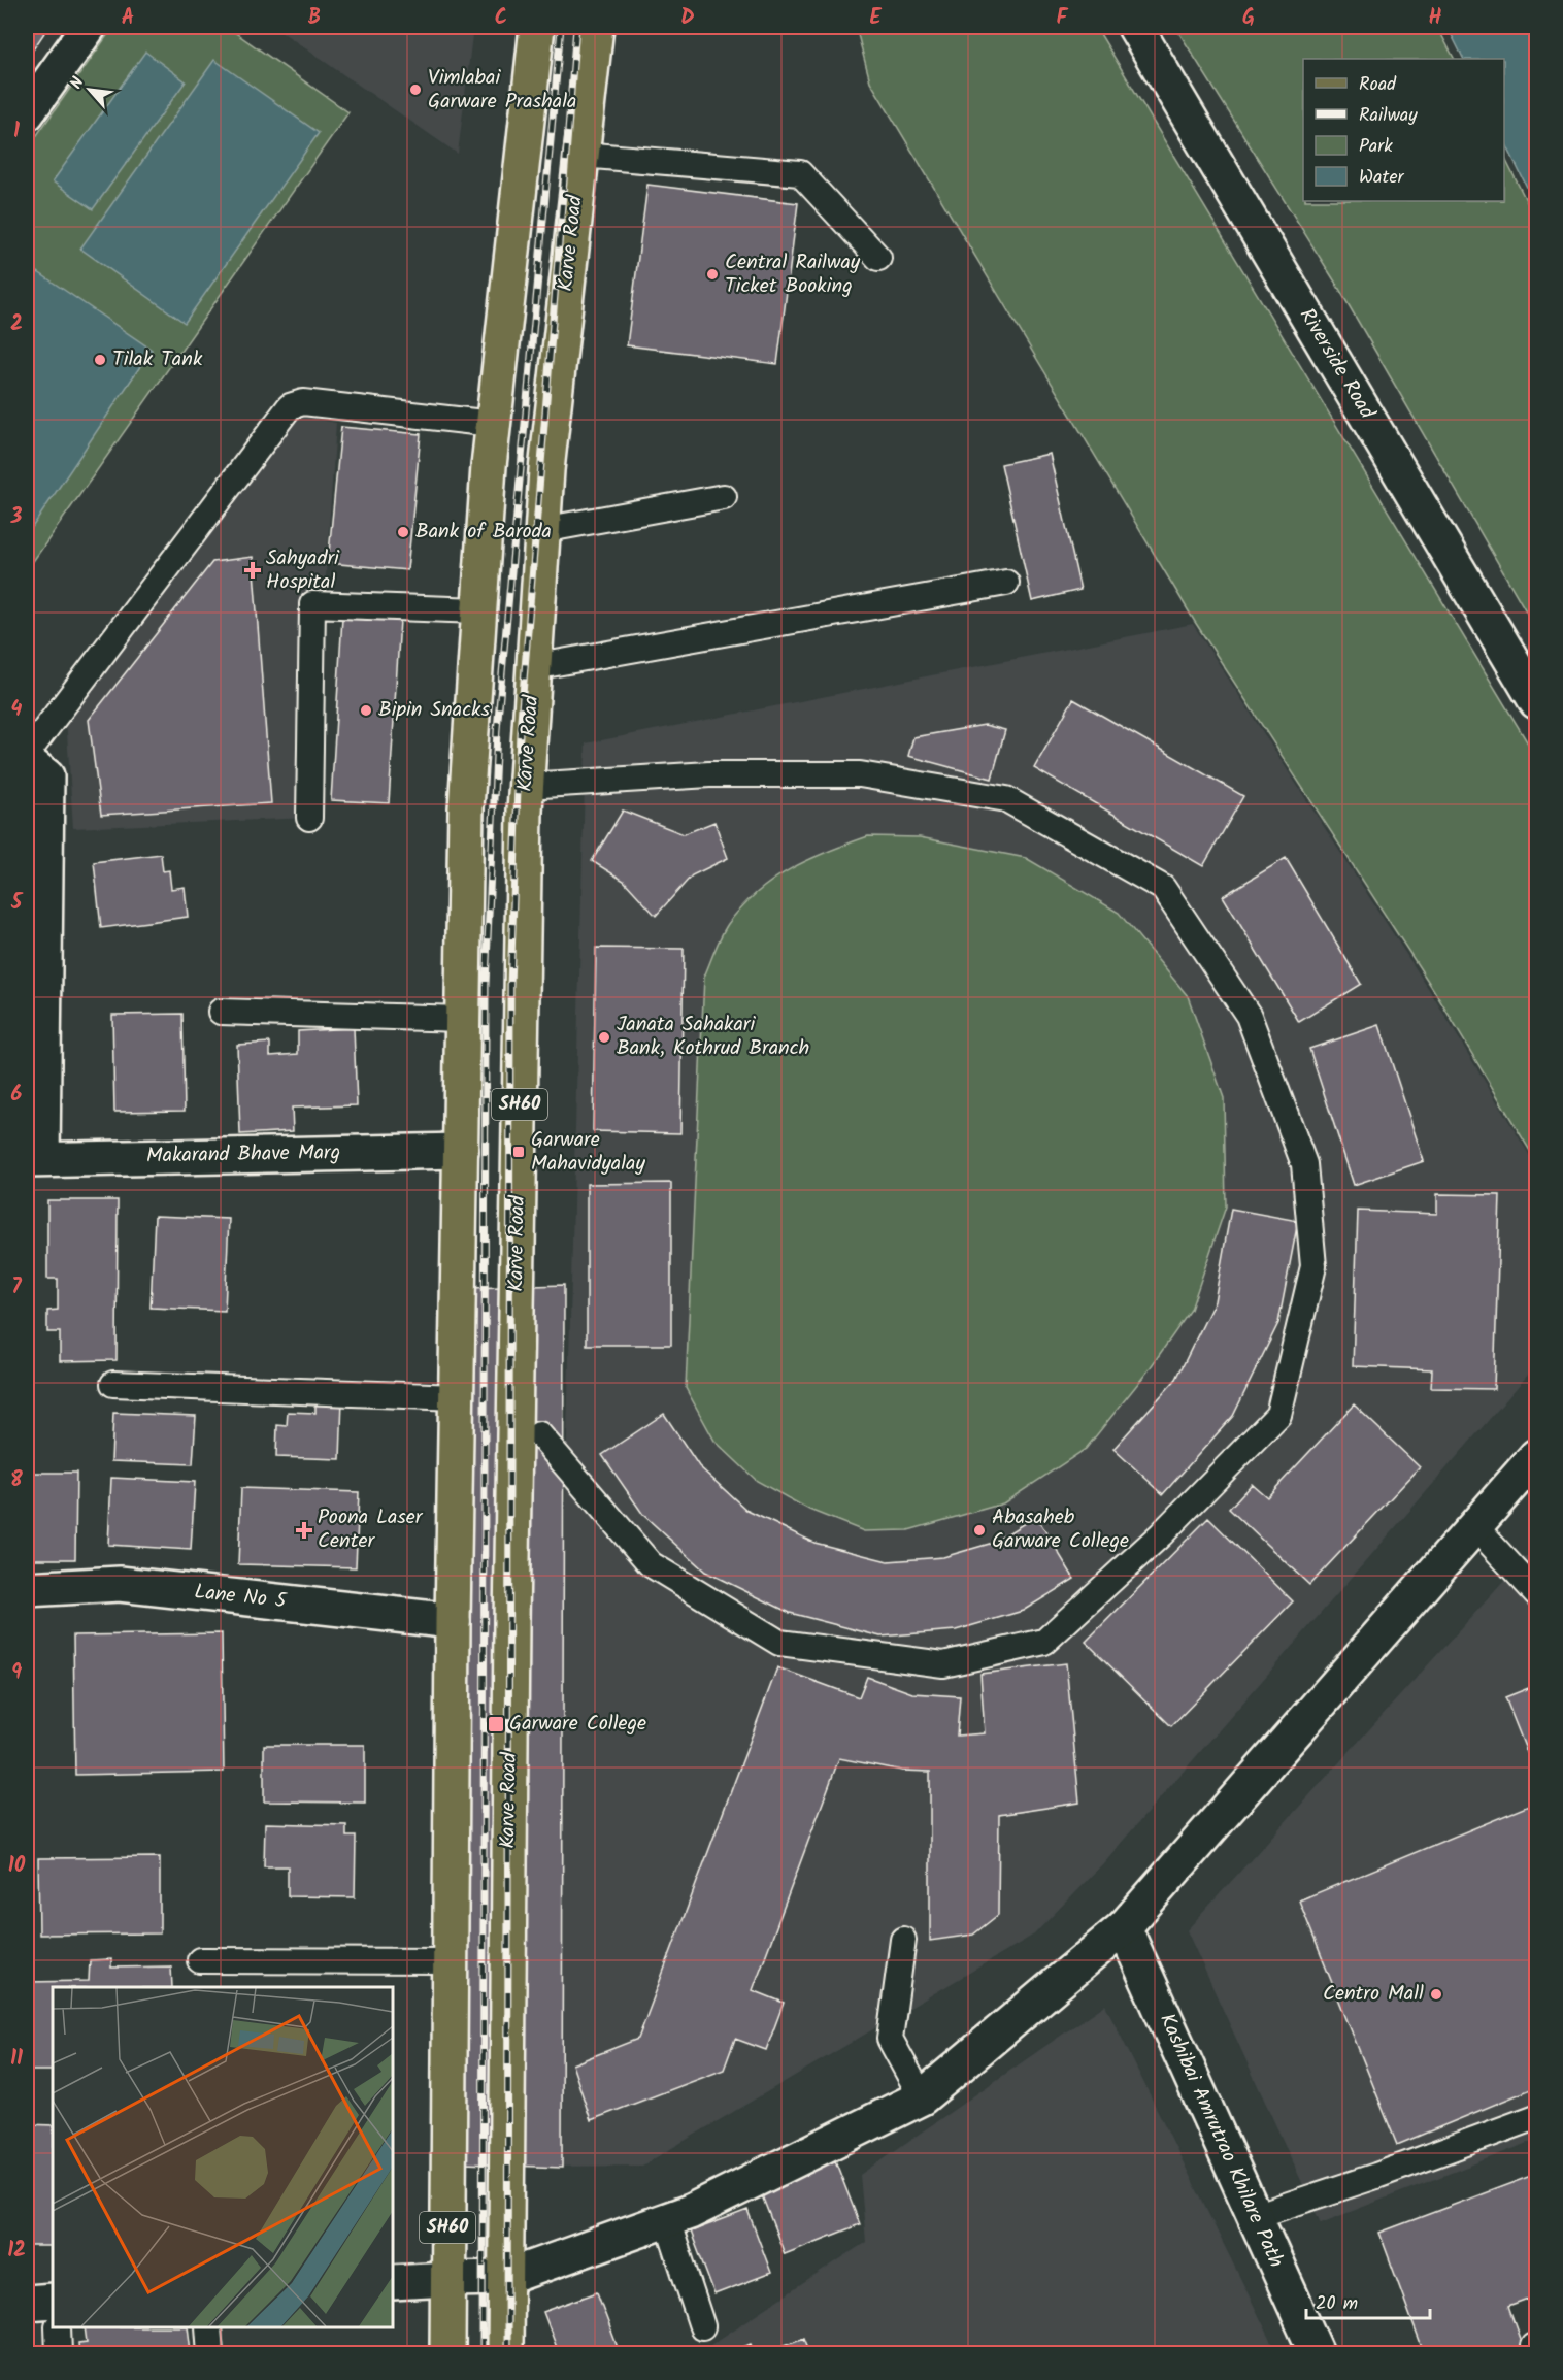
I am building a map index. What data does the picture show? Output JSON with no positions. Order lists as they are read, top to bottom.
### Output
{
  "streets": {
    "main road": ["Karve Road", "SH60"],
    "street": [
      "Riverside Road",
      "Makarand Bhave Marg",
      "Lane No 5",
      "Kashibai Amrutrao Khilare Path"
    ]
  },
  "crossings": [
    ["SH60", "Makarand Bhave Marg"],
    ["SH60", "Lane No 5"]
  ],
  "places": {
    "other": [
      "Vimlabai Garware Prashala",
      "Central Railway Ticket Booking",
      "Tilak Tank",
      "Bank of Baroda",
      "Bipin Snacks",
      "Janata Sahakari Bank, Kothrud Branch",
      "Abasaheb Garware College",
      "Centro Mall"
    ],
    "health": ["Sahyadri Hospital", "Poona Laser Center"],
    "transit": ["Garware Mahavidyalay", "Garware College"]
  },
  "legend": [
    "Road",
    "Railway",
    "Park",
    "Water"
  ],
  "scale_bar": "20 m",
  "north": "top left",
  "grid": {
    "columns": [
      "A",
      "B",
      "C",
      "D",
      "E",
      "F",
      "G",
      "H"
    ],
    "rows": [
      "1",
      "2",
      "3",
      "4",
      "5",
      "6",
      "7",
      "8",
      "9",
      "10",
      "11",
      "12"
    ]
  }
}
